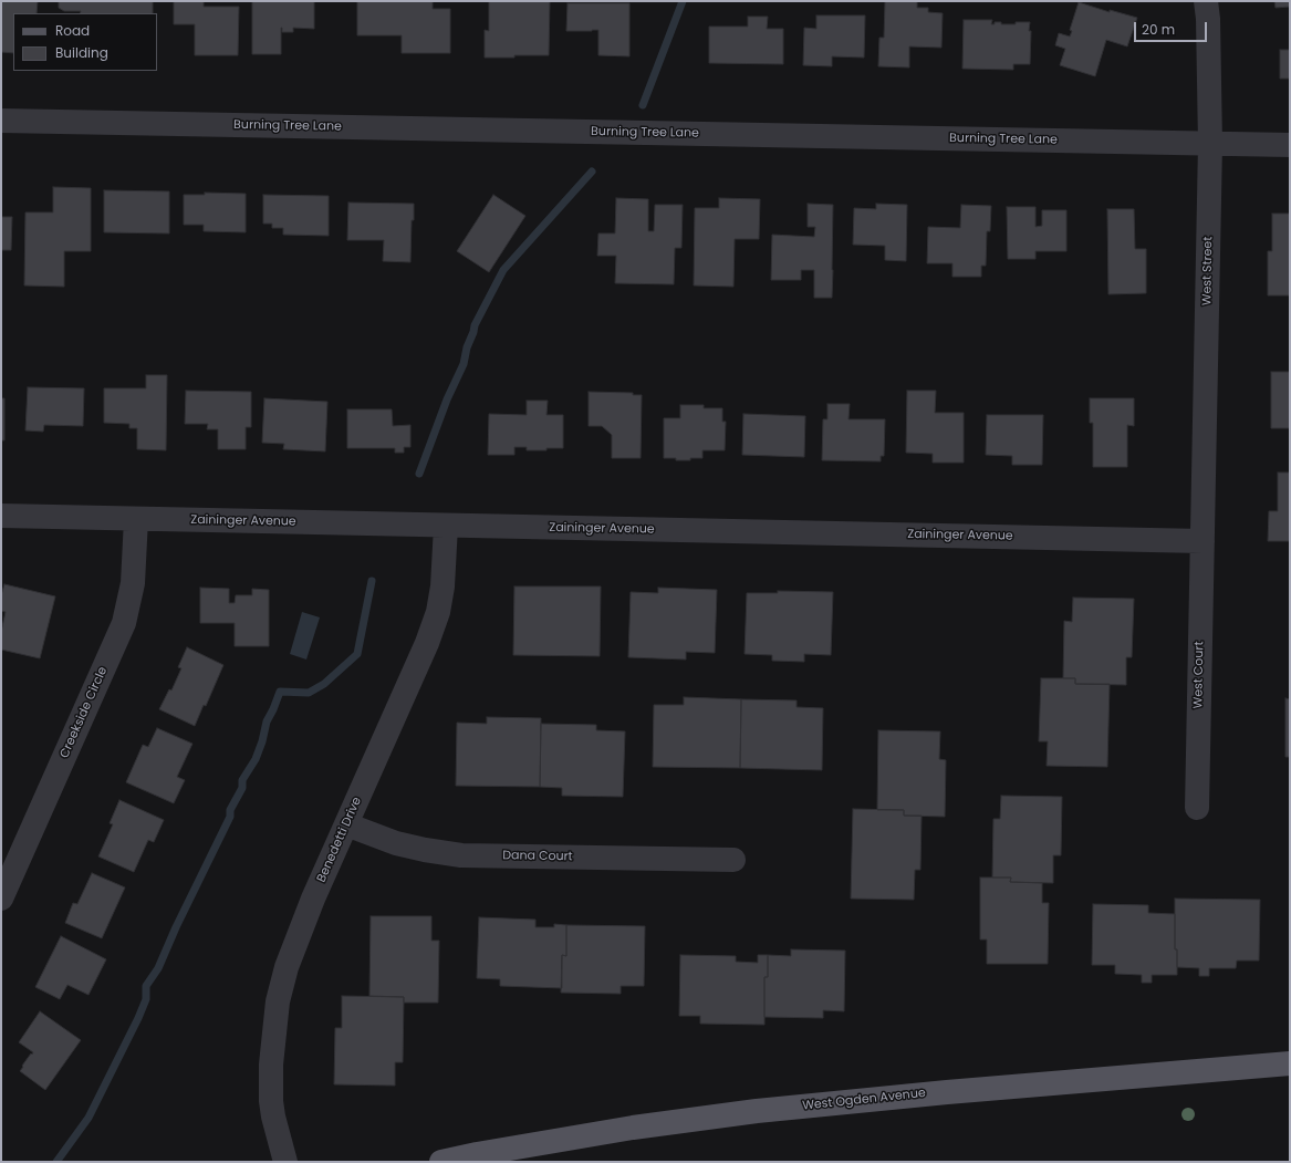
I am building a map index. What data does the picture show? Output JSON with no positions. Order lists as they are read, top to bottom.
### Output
{
  "streets": {
    "main road": ["West Ogden Avenue"],
    "street": [
      "Burning Tree Lane",
      "West Street",
      "Zaininger Avenue",
      "West Court",
      "Creekside Circle",
      "Benedetti Drive",
      "Dana Court"
    ]
  },
  "crossings": [
    ["Burning Tree Lane", "West Street"],
    ["West Street", "Zaininger Avenue"],
    ["West Street", "West Court"],
    ["Zaininger Avenue", "West Court"],
    ["Zaininger Avenue", "Creekside Circle"],
    ["Zaininger Avenue", "Benedetti Drive"],
    ["Benedetti Drive", "Dana Court"]
  ],
  "legend": ["Road", "Building"],
  "scale_bar": "20 m"
}
